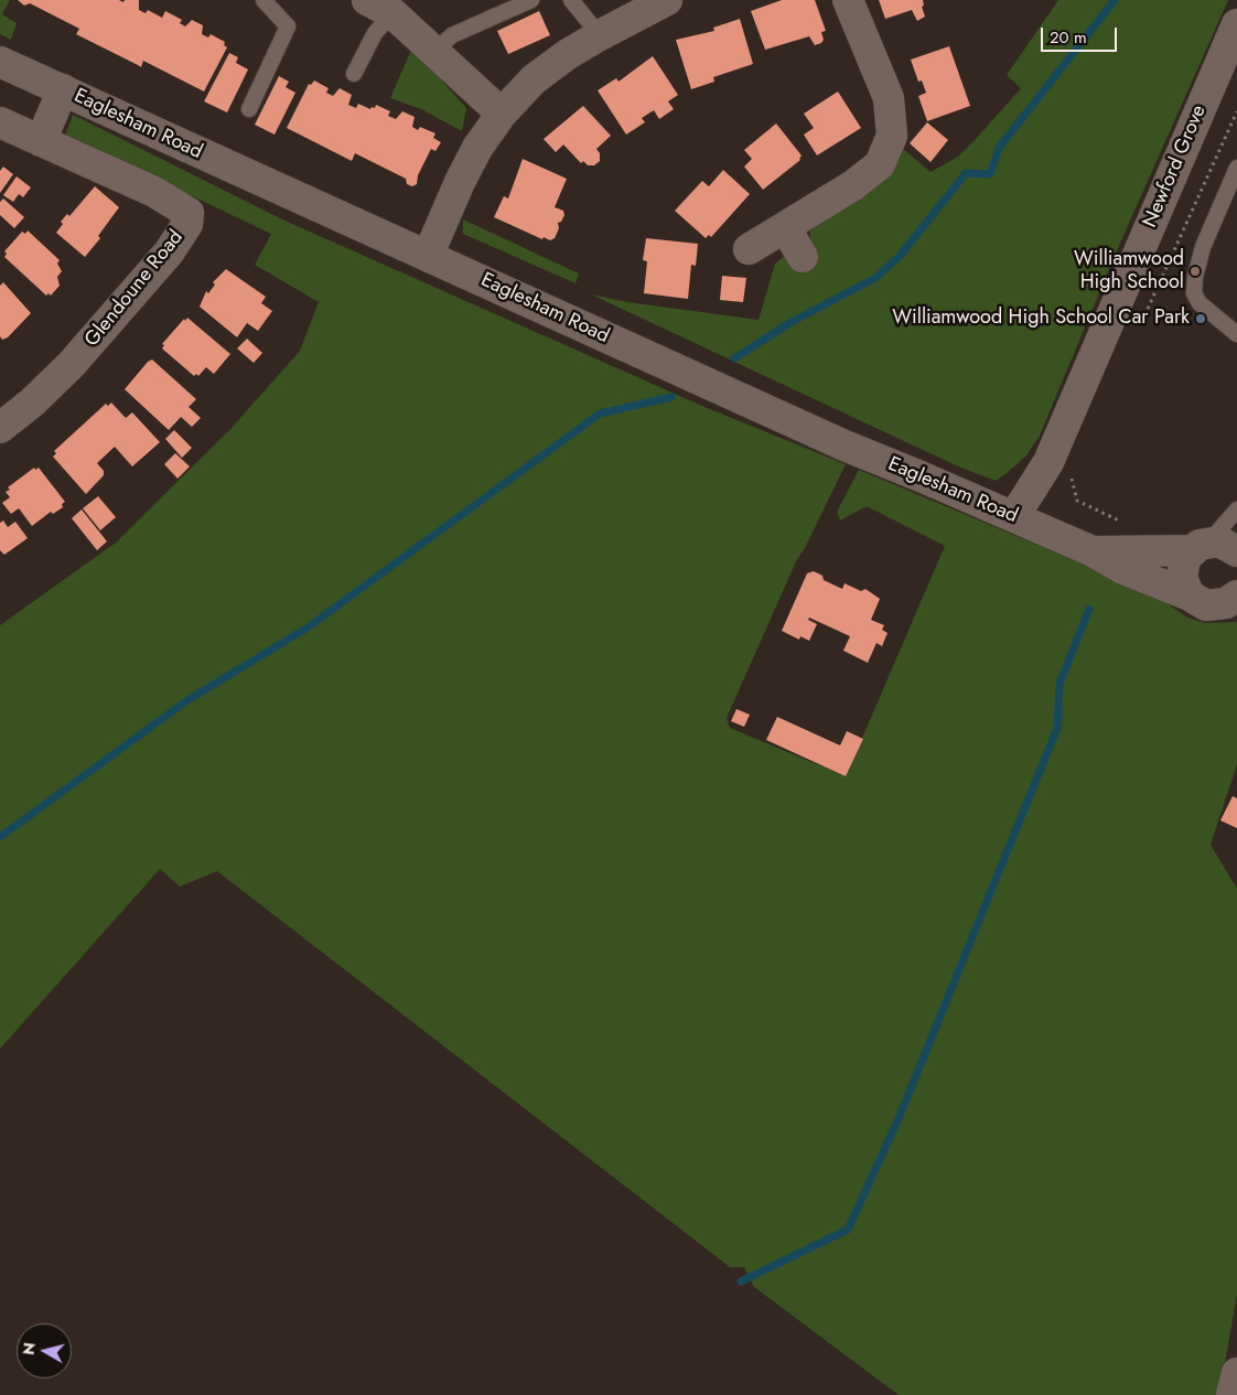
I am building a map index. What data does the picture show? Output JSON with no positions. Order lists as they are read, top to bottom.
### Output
{
  "streets": {
    "street": ["Eaglesham Road", "Newford Grove", "Glendoune Road"]
  },
  "crossings": [
    ["Eaglesham Road", "Newford Grove"]
  ],
  "places": ["Williamwood High School", "Williamwood High School Car Park"],
  "scale_bar": "20 m",
  "north": "left"
}
